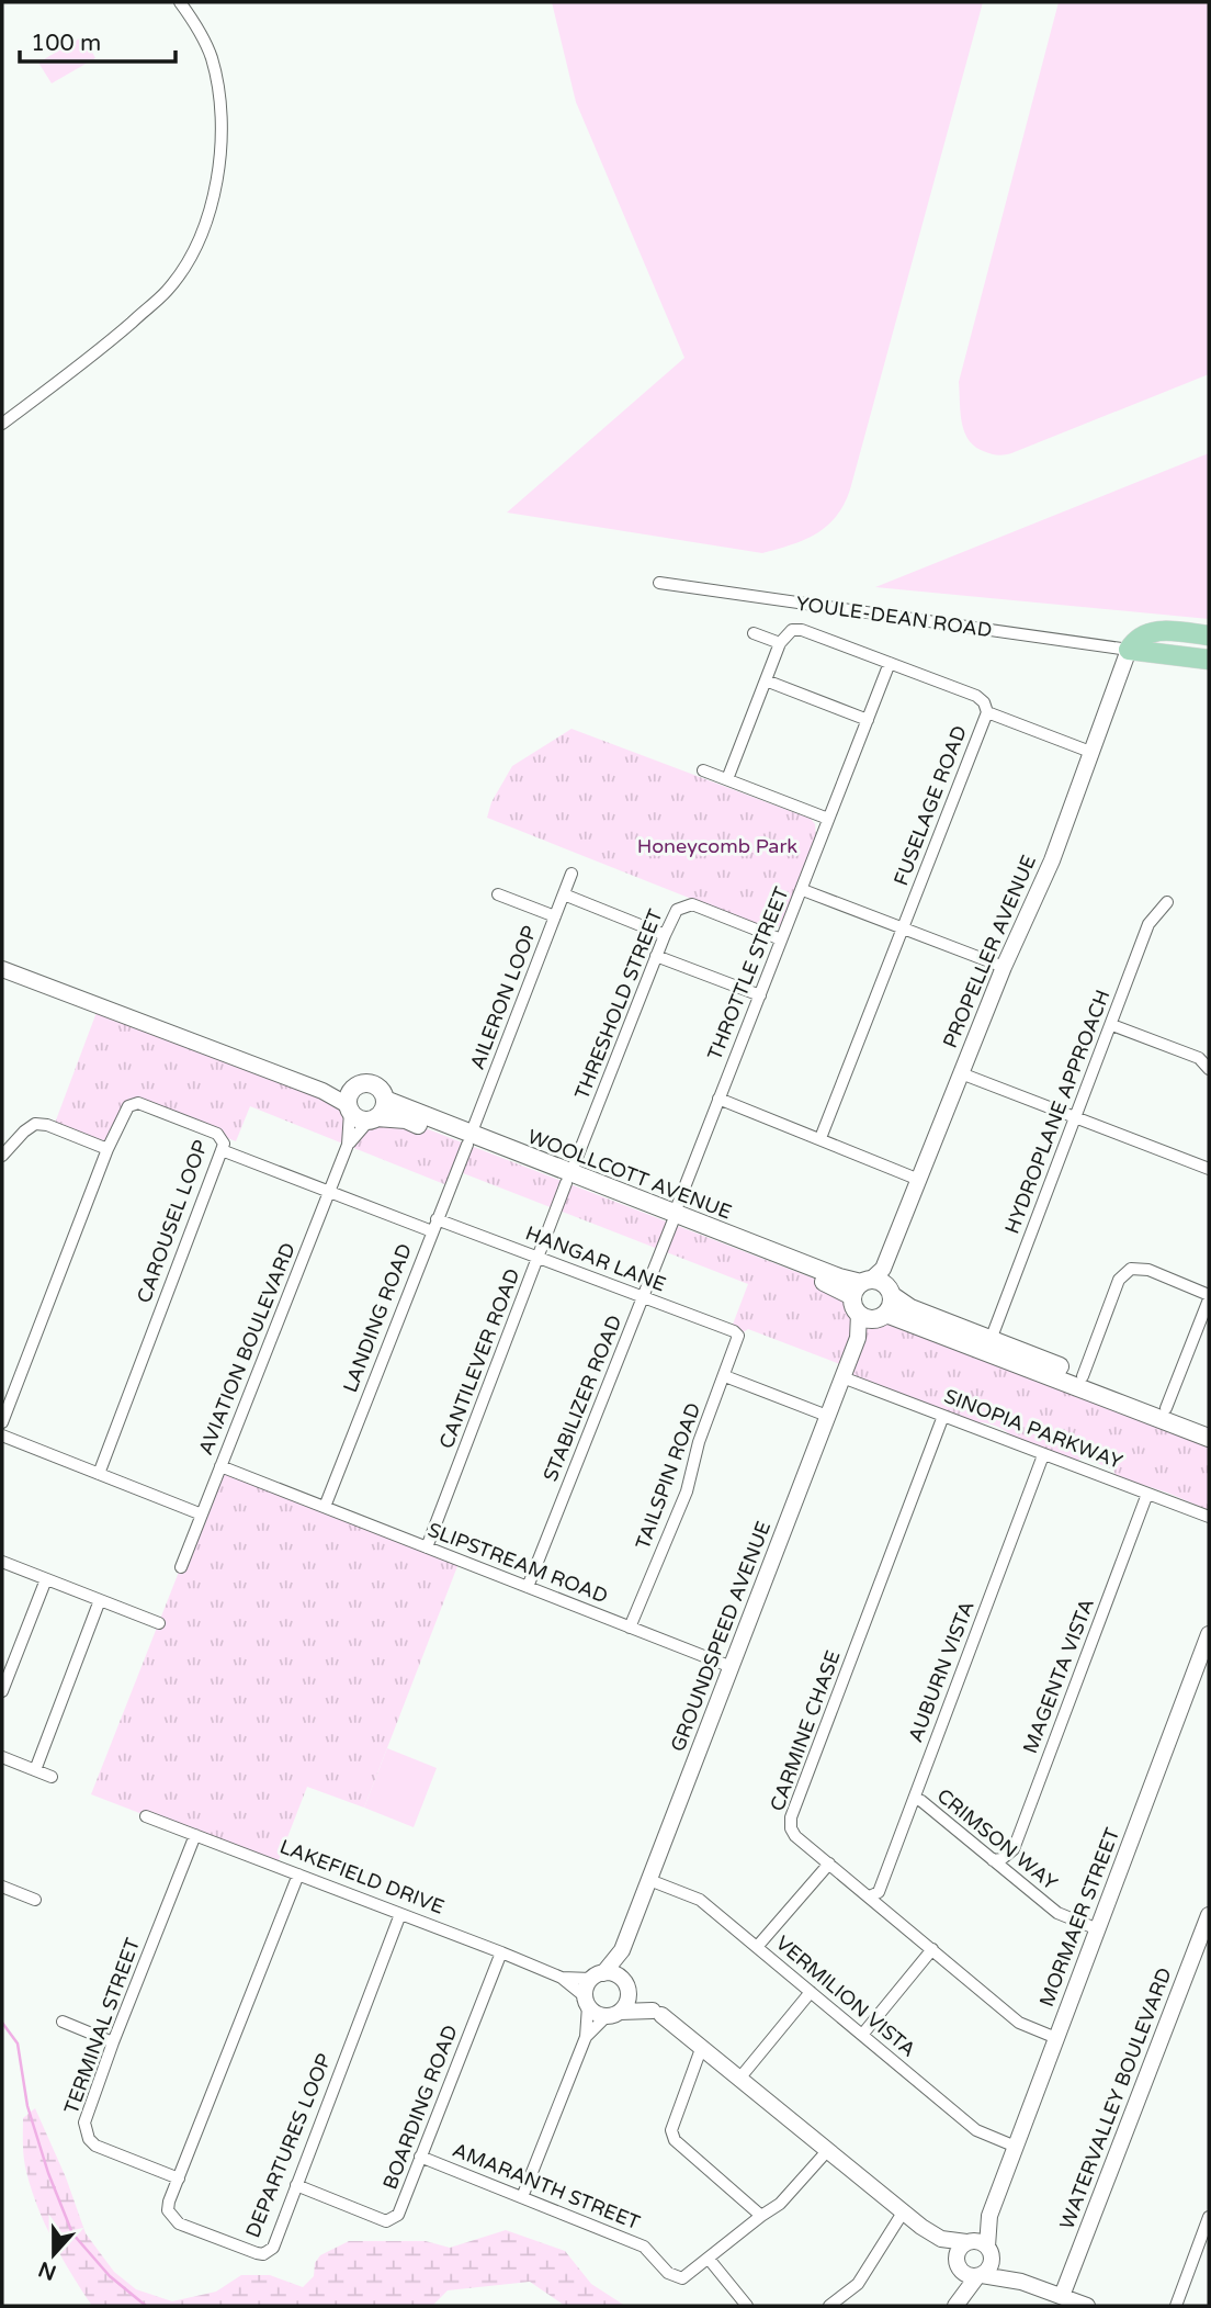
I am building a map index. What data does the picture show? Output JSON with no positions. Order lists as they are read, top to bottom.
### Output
{
  "streets": {
    "main road": ["YOULE-DEAN ROAD", "WOOLLCOTT AVENUE"],
    "street": [
      "FUSELAGE ROAD",
      "PROPELLER AVENUE",
      "THROTTLE STREET",
      "AILERON LOOP",
      "THRESHOLD STREET",
      "HYDROPLANE APPROACH",
      "CAROUSEL LOOP",
      "HANGAR LANE",
      "LANDING ROAD",
      "AVIATION BOULEVARD",
      "CANTILEVER ROAD",
      "STABILIZER ROAD",
      "SINOPIA PARKWAY",
      "TAILSPIN ROAD",
      "SLIPSTREAM ROAD",
      "GROUNDSPEED AVENUE",
      "AUBURN VISTA",
      "MAGENTA VISTA",
      "CARMINE CHASE",
      "CRIMSON WAY",
      "LAKEFIELD DRIVE",
      "MORMAER STREET",
      "VERMILION VISTA",
      "TERMINAL STREET",
      "WATERVALLEY BOULEVARD",
      "BOARDING ROAD",
      "DEPARTURES LOOP",
      "AMARANTH STREET"
    ]
  },
  "crossings": [
    ["YOULE-DEAN ROAD", "PROPELLER AVENUE"],
    ["FUSELAGE ROAD", "THROTTLE STREET"],
    ["PROPELLER AVENUE", "WOOLLCOTT AVENUE"],
    ["THROTTLE STREET", "THRESHOLD STREET"],
    ["THROTTLE STREET", "WOOLLCOTT AVENUE"],
    ["THROTTLE STREET", "STABILIZER ROAD"],
    ["AILERON LOOP", "WOOLLCOTT AVENUE"],
    ["AILERON LOOP", "LANDING ROAD"],
    ["THRESHOLD STREET", "WOOLLCOTT AVENUE"],
    ["THRESHOLD STREET", "CANTILEVER ROAD"],
    ["HYDROPLANE APPROACH", "WOOLLCOTT AVENUE"],
    ["WOOLLCOTT AVENUE", "LANDING ROAD"],
    ["WOOLLCOTT AVENUE", "AVIATION BOULEVARD"],
    ["WOOLLCOTT AVENUE", "CANTILEVER ROAD"],
    ["WOOLLCOTT AVENUE", "STABILIZER ROAD"],
    ["CAROUSEL LOOP", "HANGAR LANE"],
    ["HANGAR LANE", "LANDING ROAD"],
    ["HANGAR LANE", "AVIATION BOULEVARD"],
    ["HANGAR LANE", "CANTILEVER ROAD"],
    ["HANGAR LANE", "STABILIZER ROAD"],
    ["HANGAR LANE", "TAILSPIN ROAD"],
    ["LANDING ROAD", "SLIPSTREAM ROAD"],
    ["AVIATION BOULEVARD", "SLIPSTREAM ROAD"],
    ["CANTILEVER ROAD", "SLIPSTREAM ROAD"],
    ["STABILIZER ROAD", "SLIPSTREAM ROAD"],
    ["SINOPIA PARKWAY", "GROUNDSPEED AVENUE"],
    ["SINOPIA PARKWAY", "AUBURN VISTA"],
    ["SINOPIA PARKWAY", "MAGENTA VISTA"],
    ["SINOPIA PARKWAY", "CARMINE CHASE"],
    ["TAILSPIN ROAD", "SLIPSTREAM ROAD"],
    ["SLIPSTREAM ROAD", "GROUNDSPEED AVENUE"],
    ["GROUNDSPEED AVENUE", "LAKEFIELD DRIVE"],
    ["GROUNDSPEED AVENUE", "VERMILION VISTA"],
    ["AUBURN VISTA", "CARMINE CHASE"],
    ["AUBURN VISTA", "CRIMSON WAY"],
    ["MAGENTA VISTA", "CRIMSON WAY"],
    ["CARMINE CHASE", "MORMAER STREET"],
    ["CRIMSON WAY", "MORMAER STREET"],
    ["LAKEFIELD DRIVE", "TERMINAL STREET"],
    ["LAKEFIELD DRIVE", "BOARDING ROAD"],
    ["LAKEFIELD DRIVE", "DEPARTURES LOOP"],
    ["MORMAER STREET", "VERMILION VISTA"],
    ["TERMINAL STREET", "DEPARTURES LOOP"],
    ["BOARDING ROAD", "DEPARTURES LOOP"],
    ["BOARDING ROAD", "AMARANTH STREET"]
  ],
  "parks": ["Honeycomb Park"],
  "scale_bar": "100 m",
  "north": "bottom"
}
